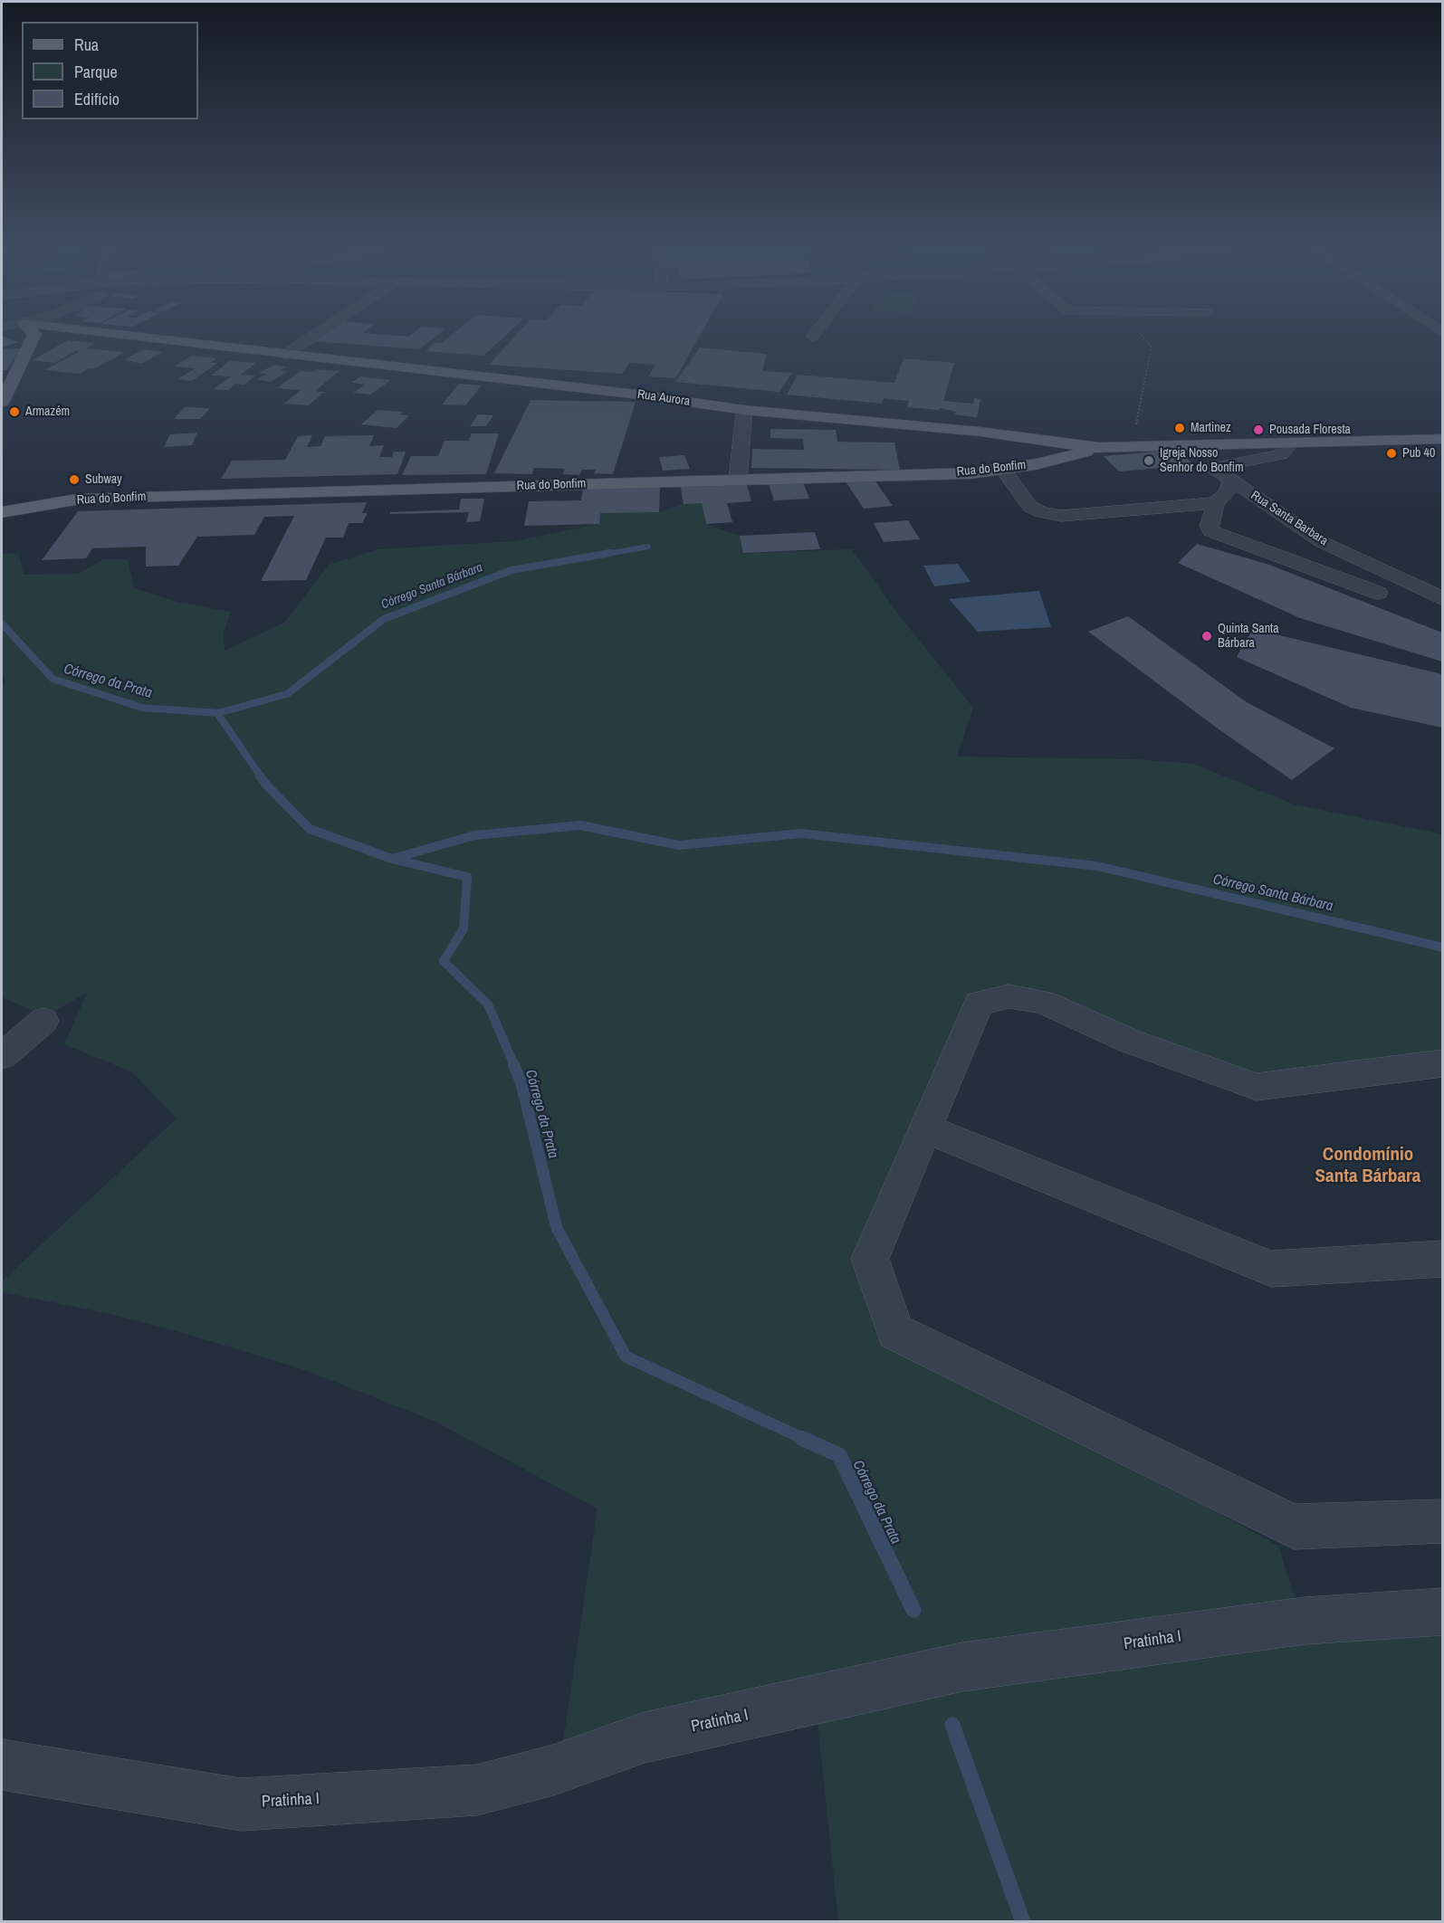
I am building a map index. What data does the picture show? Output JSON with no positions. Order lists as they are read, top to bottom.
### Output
{
  "streets": {
    "main road": ["Rua Aurora", "Rua do Bonfim"],
    "street": ["Rua Santa Barbara", "Pratinha I"]
  },
  "crossings": [
    ["Rua Aurora", "Rua do Bonfim"]
  ],
  "districts": ["Condomínio Santa Bárbara"],
  "water": ["Córrego Santa Bárbara", "Córrego da Prata"],
  "places": [
    "Armazém",
    "Martinez",
    "Pousada Floresta",
    "Pub 40",
    "Igreja Nosso Senhor do Bonfim",
    "Subway",
    "Quinta Santa Bárbara"
  ],
  "legend": ["Rua", "Parque", "Edifício"]
}
